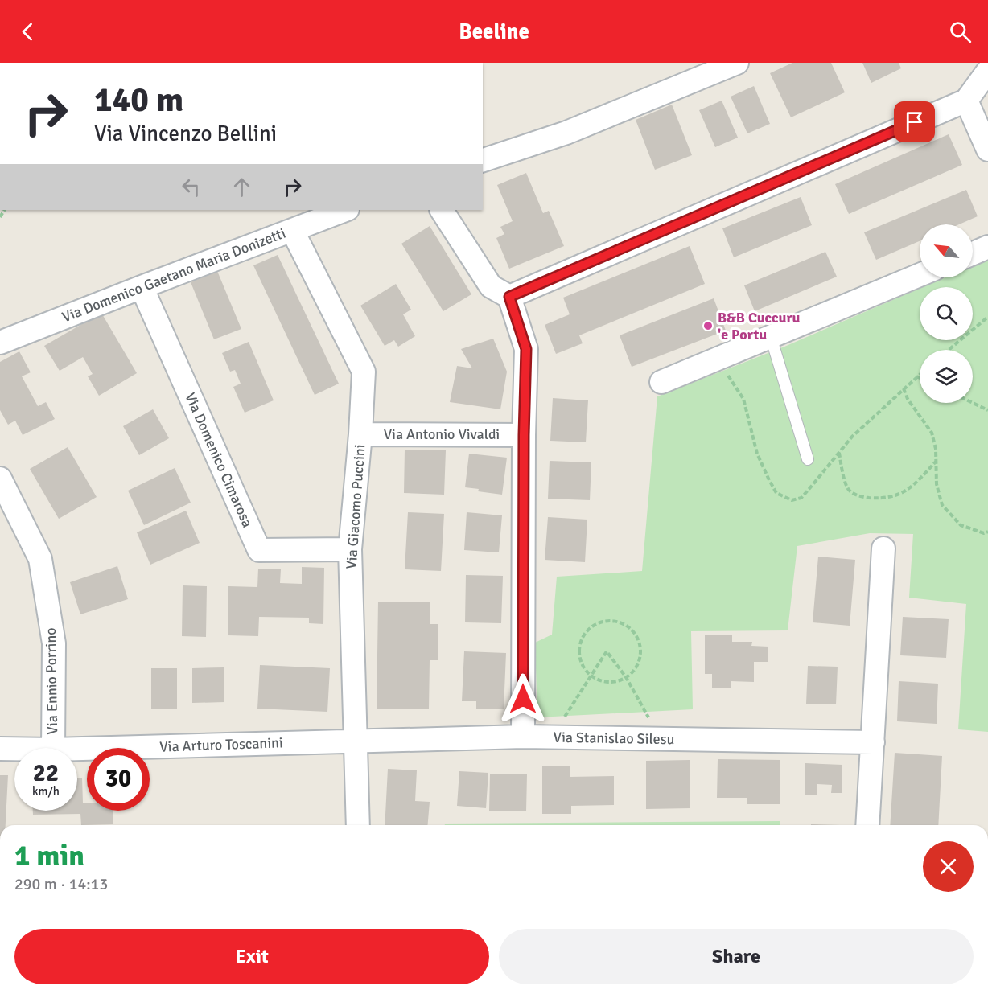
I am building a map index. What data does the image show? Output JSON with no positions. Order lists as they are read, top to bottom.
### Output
{
  "streets": {
    "street": [
      "Via Domenico Gaetano Maria Donizetti",
      "Via Antonio Vivaldi",
      "Via Domenico Cimarosa",
      "Via Giacomo Puccini",
      "Via Ennio Porrino",
      "Via Stanislao Silesu",
      "Via Arturo Toscanini"
    ]
  },
  "crossings": [
    ["Via Domenico Gaetano Maria Donizetti", "Via Domenico Cimarosa"],
    ["Via Domenico Gaetano Maria Donizetti", "Via Giacomo Puccini"],
    ["Via Antonio Vivaldi", "Via Giacomo Puccini"],
    ["Via Domenico Cimarosa", "Via Giacomo Puccini"],
    ["Via Giacomo Puccini", "Via Stanislao Silesu"],
    ["Via Giacomo Puccini", "Via Arturo Toscanini"],
    ["Via Stanislao Silesu", "Via Arturo Toscanini"]
  ],
  "places": ["B&B Cuccuru 'e Portu"],
  "north": "top left",
  "page": {
    "header": "Beeline",
    "turn": ["140 m", "Via Vincenzo Bellini"],
    "speed": "22 km/h",
    "limit": "30",
    "heading": ["1 min", "290 m · 14:13"],
    "buttons": ["Exit", "Share"]
  }
}
